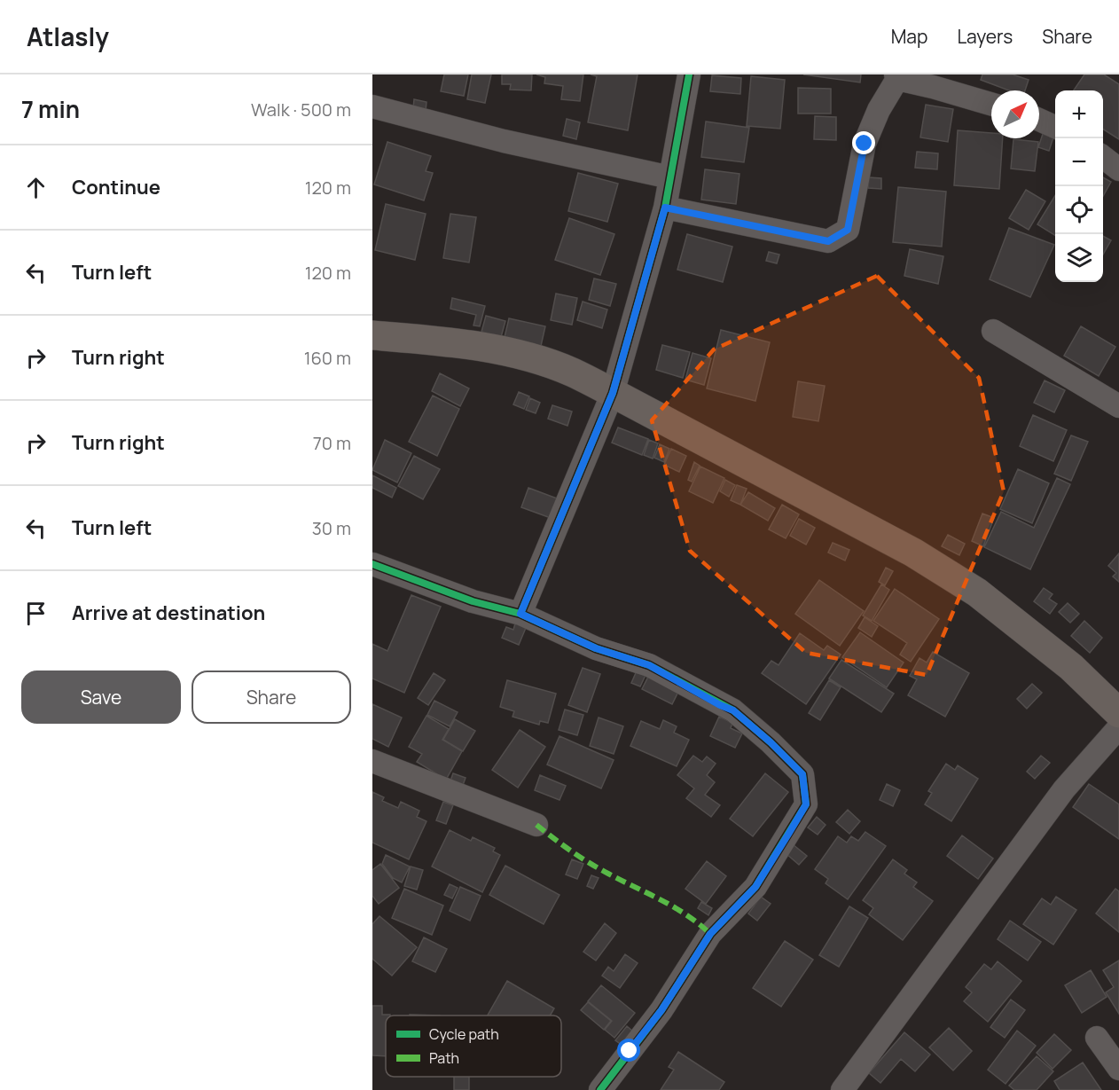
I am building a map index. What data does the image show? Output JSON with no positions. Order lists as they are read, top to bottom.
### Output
{
  "legend": ["Cycle path", "Path"],
  "north": "top right",
  "page": {
    "header": "Atlasly",
    "nav": ["Map", "Layers", "Share"],
    "heading": ["7 min", "Walk · 500 m"],
    "map_buttons": ["+", "−"],
    "list": [
      ["Continue", "120 m"],
      ["Turn left", "120 m"],
      ["Turn right", "160 m"],
      ["Turn right", "70 m"],
      ["Turn left", "30 m"],
      "Arrive at destination"
    ],
    "buttons": ["Save", "Share"]
  }
}
